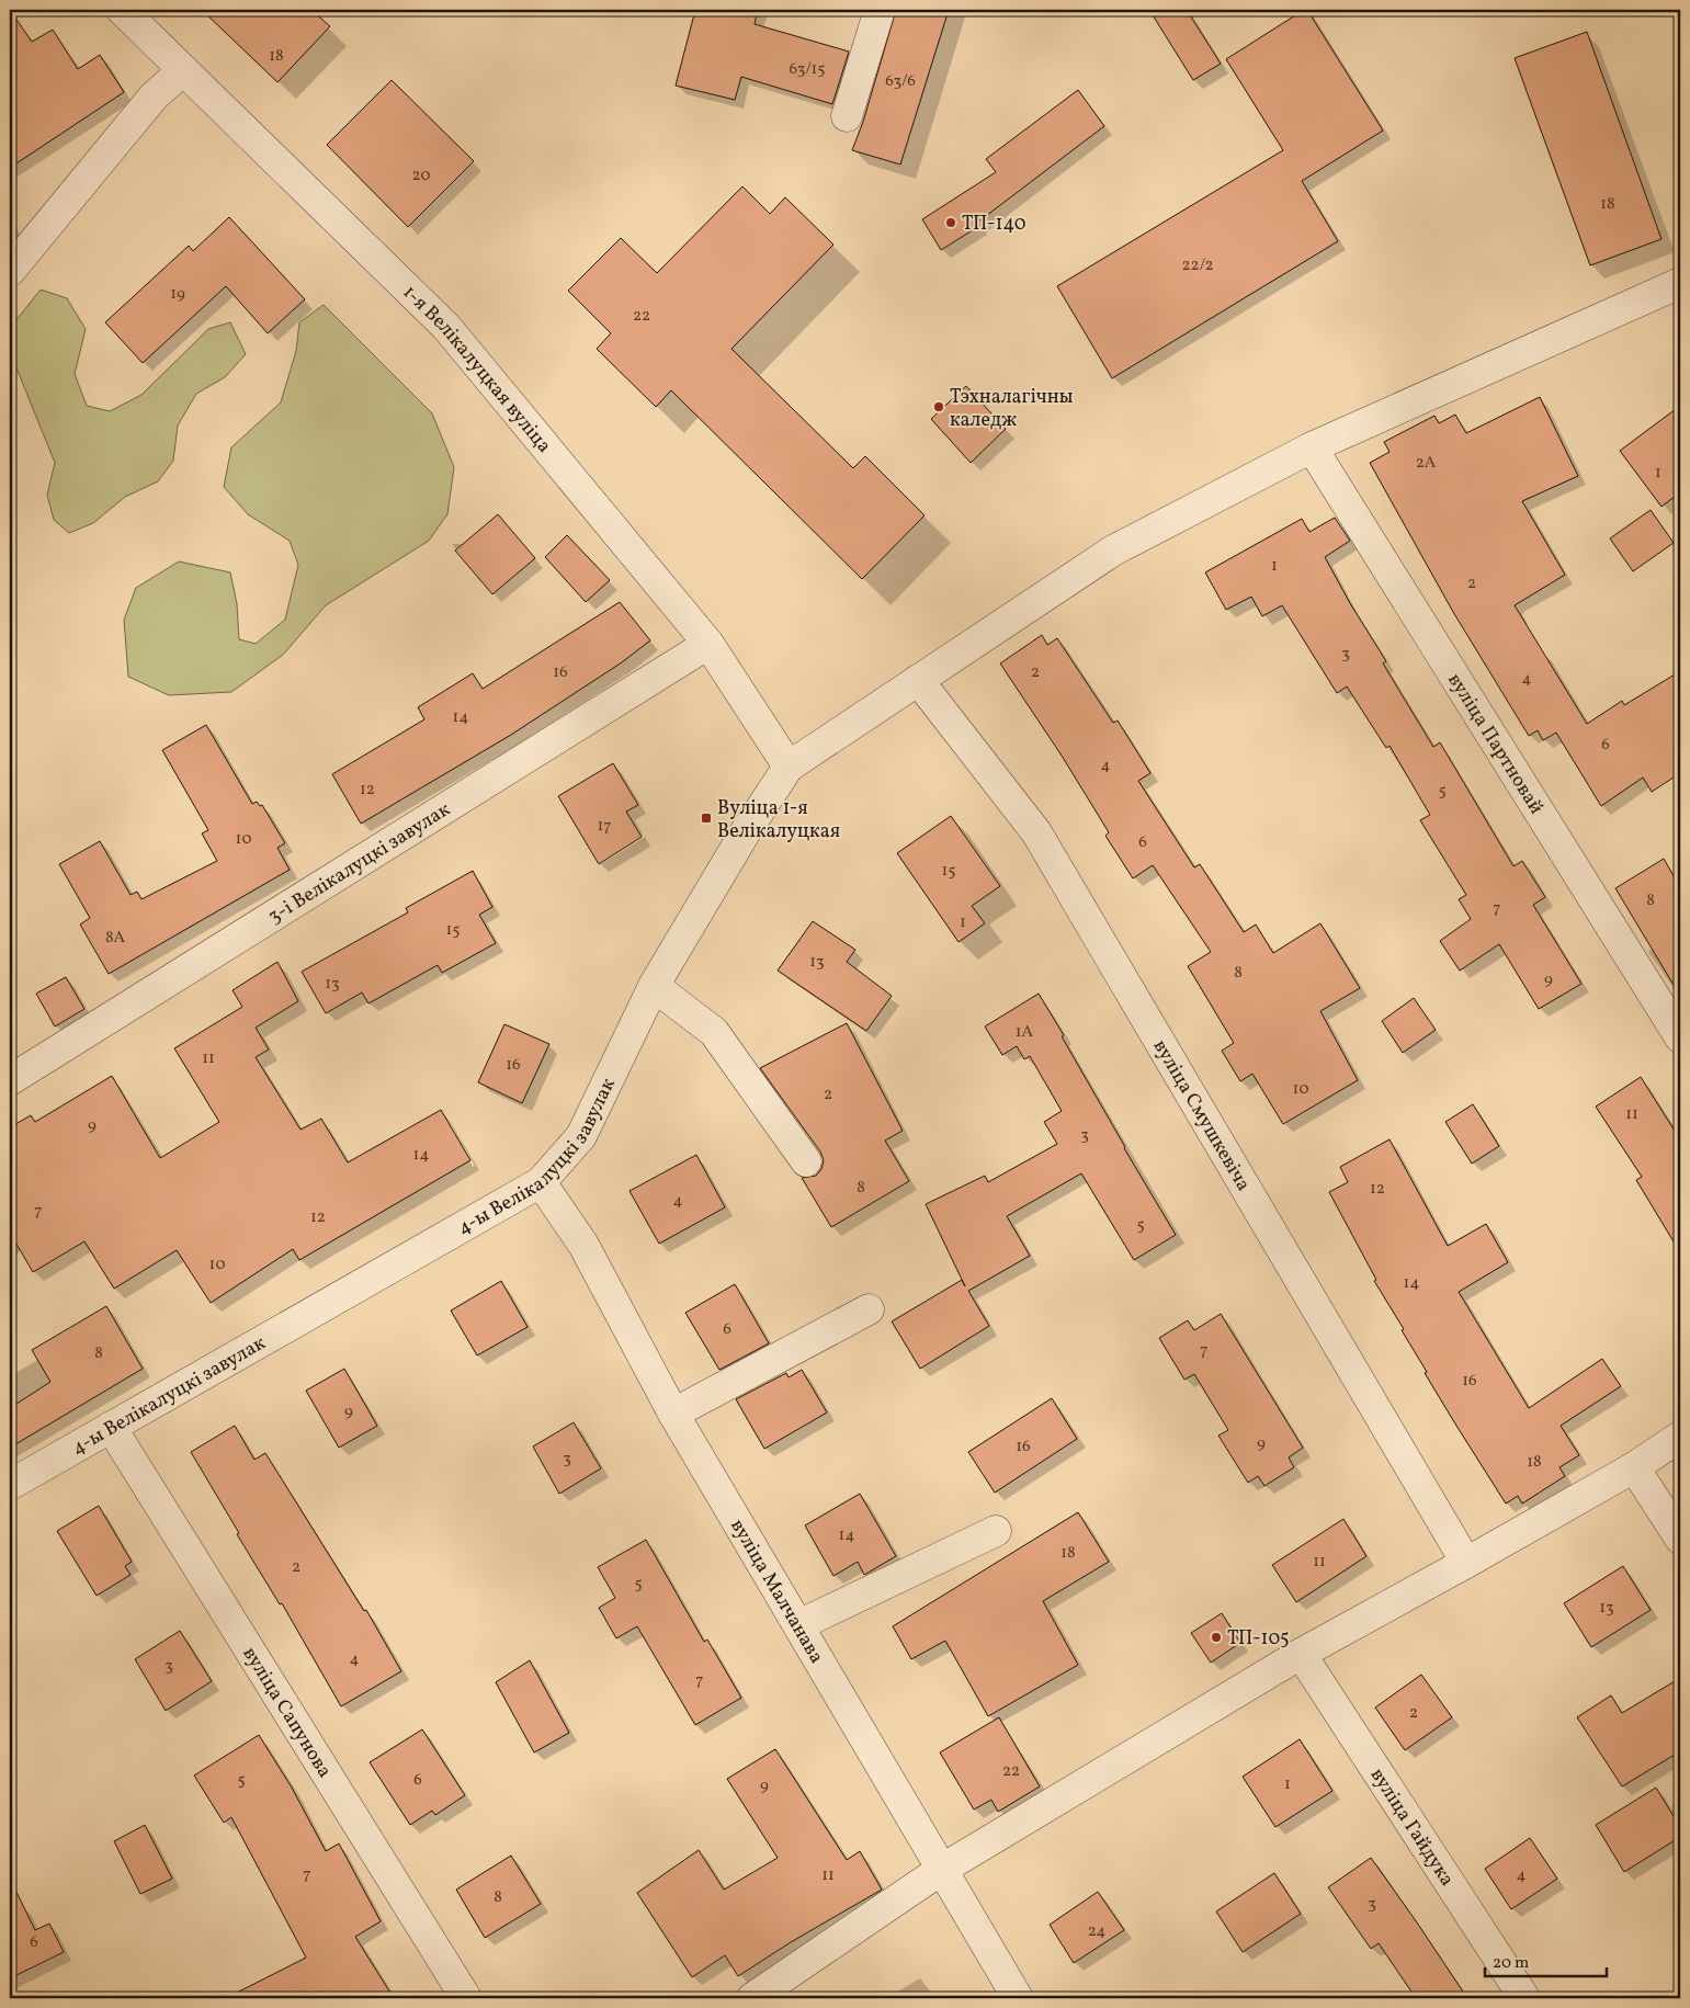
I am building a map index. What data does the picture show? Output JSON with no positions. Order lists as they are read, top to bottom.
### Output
{
  "streets": {
    "street": [
      "1-я Велікалуцкая вуліца",
      "вуліца Партновай",
      "3-і Велікалуцкі завулак",
      "вуліца Смушкевіча",
      "4-ы Велікалуцкі завулак",
      "вуліца Малчанава",
      "вуліца Сапунова",
      "вуліца Гайдука"
    ]
  },
  "crossings": [
    ["1-я Велікалуцкая вуліца", "3-і Велікалуцкі завулак"],
    ["1-я Велікалуцкая вуліца", "4-ы Велікалуцкі завулак"],
    ["вуліца Партновай", "4-ы Велікалуцкі завулак"],
    ["вуліца Смушкевіча", "4-ы Велікалуцкі завулак"],
    ["4-ы Велікалуцкі завулак", "вуліца Малчанава"],
    ["4-ы Велікалуцкі завулак", "вуліца Сапунова"]
  ],
  "places": {
    "other": ["ТП-140", "Тэхналагічны каледж", "ТП-105"],
    "transit": ["Вуліца 1-я Велікалуцкая"]
  },
  "house_numbers": [
    "18",
    "63/15",
    "63/6",
    "20",
    "18",
    "22/2",
    "19",
    "22",
    "2А",
    "1",
    "1",
    "2",
    "3",
    "16",
    "2",
    "4",
    "14",
    "6",
    "4",
    "12",
    "5",
    "17",
    "10",
    "6",
    "15",
    "8",
    "7",
    "1",
    "15",
    "8А",
    "13",
    "8",
    "9",
    "13",
    "1А",
    "11",
    "16",
    "10",
    "2",
    "11",
    "9",
    "3",
    "14",
    "8",
    "12",
    "4",
    "7",
    "12",
    "5",
    "10",
    "14",
    "6",
    "7",
    "8",
    "16",
    "9",
    "9",
    "16",
    "3",
    "18",
    "14",
    "18",
    "11",
    "2",
    "5",
    "13",
    "4",
    "3",
    "7",
    "2",
    "22",
    "5",
    "6",
    "1",
    "9",
    "7",
    "11",
    "4",
    "8",
    "3",
    "24",
    "6"
  ],
  "scale_bar": "20 m"
}
